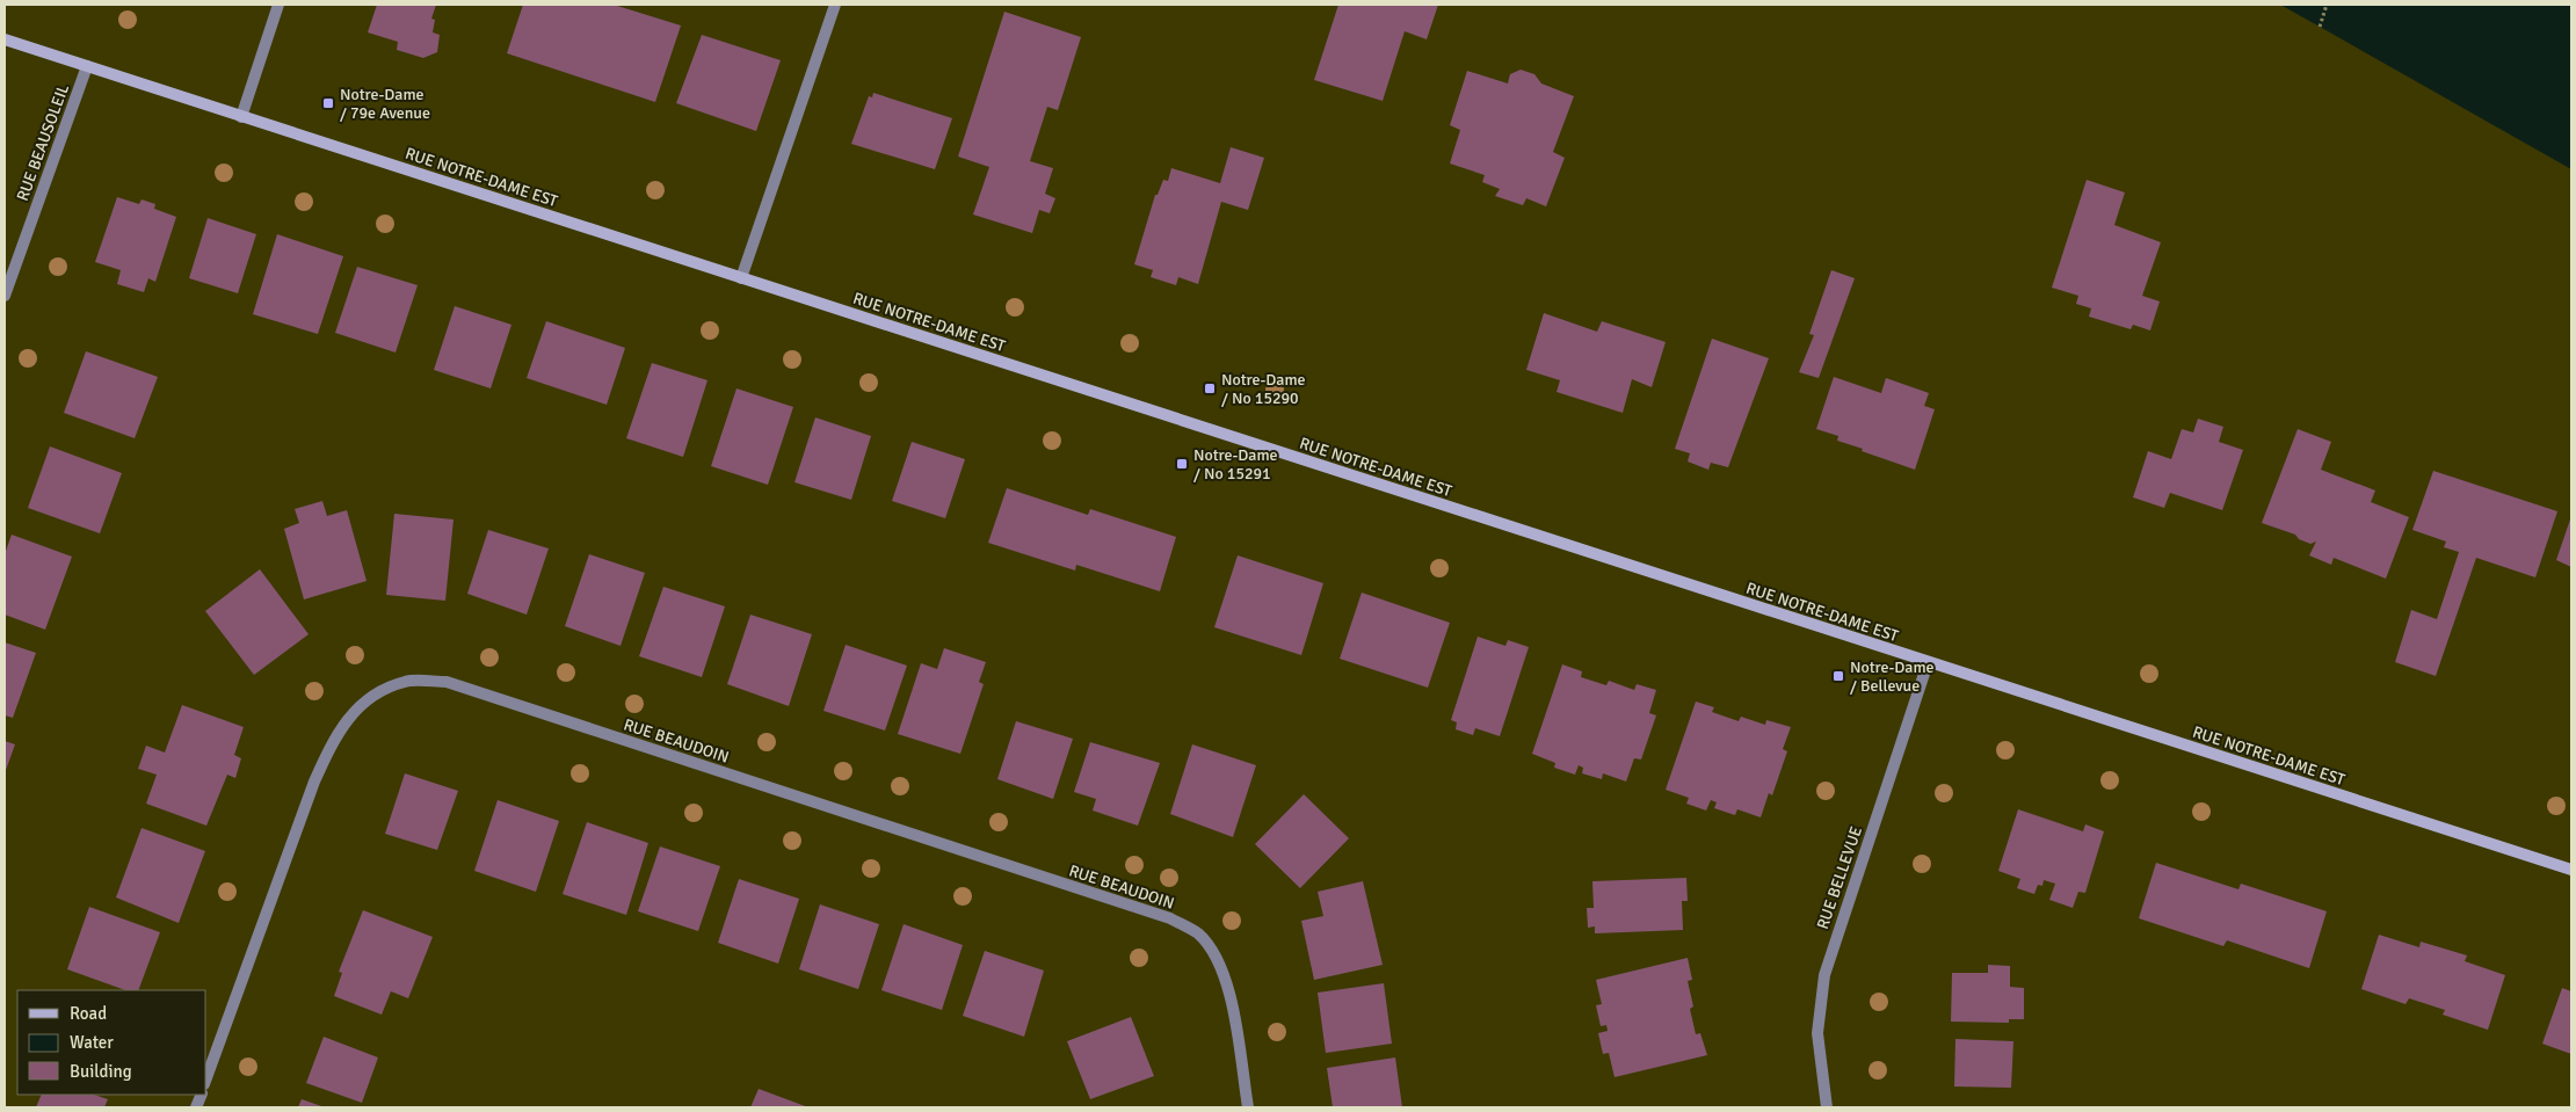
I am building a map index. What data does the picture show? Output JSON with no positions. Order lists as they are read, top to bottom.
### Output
{
  "streets": {
    "main road": ["RUE NOTRE-DAME EST"],
    "street": ["RUE BEAUSOLEIL", "RUE BEAUDOIN", "RUE BELLEVUE"]
  },
  "crossings": [
    ["RUE BEAUSOLEIL", "RUE NOTRE-DAME EST"],
    ["RUE NOTRE-DAME EST", "RUE BELLEVUE"]
  ],
  "places": {
    "transit": [
      "Notre-Dame / 79e Avenue",
      "Notre-Dame / No 15290",
      "Notre-Dame / No 15291",
      "Notre-Dame / Bellevue"
    ]
  },
  "legend": ["Road", "Water", "Building"]
}
